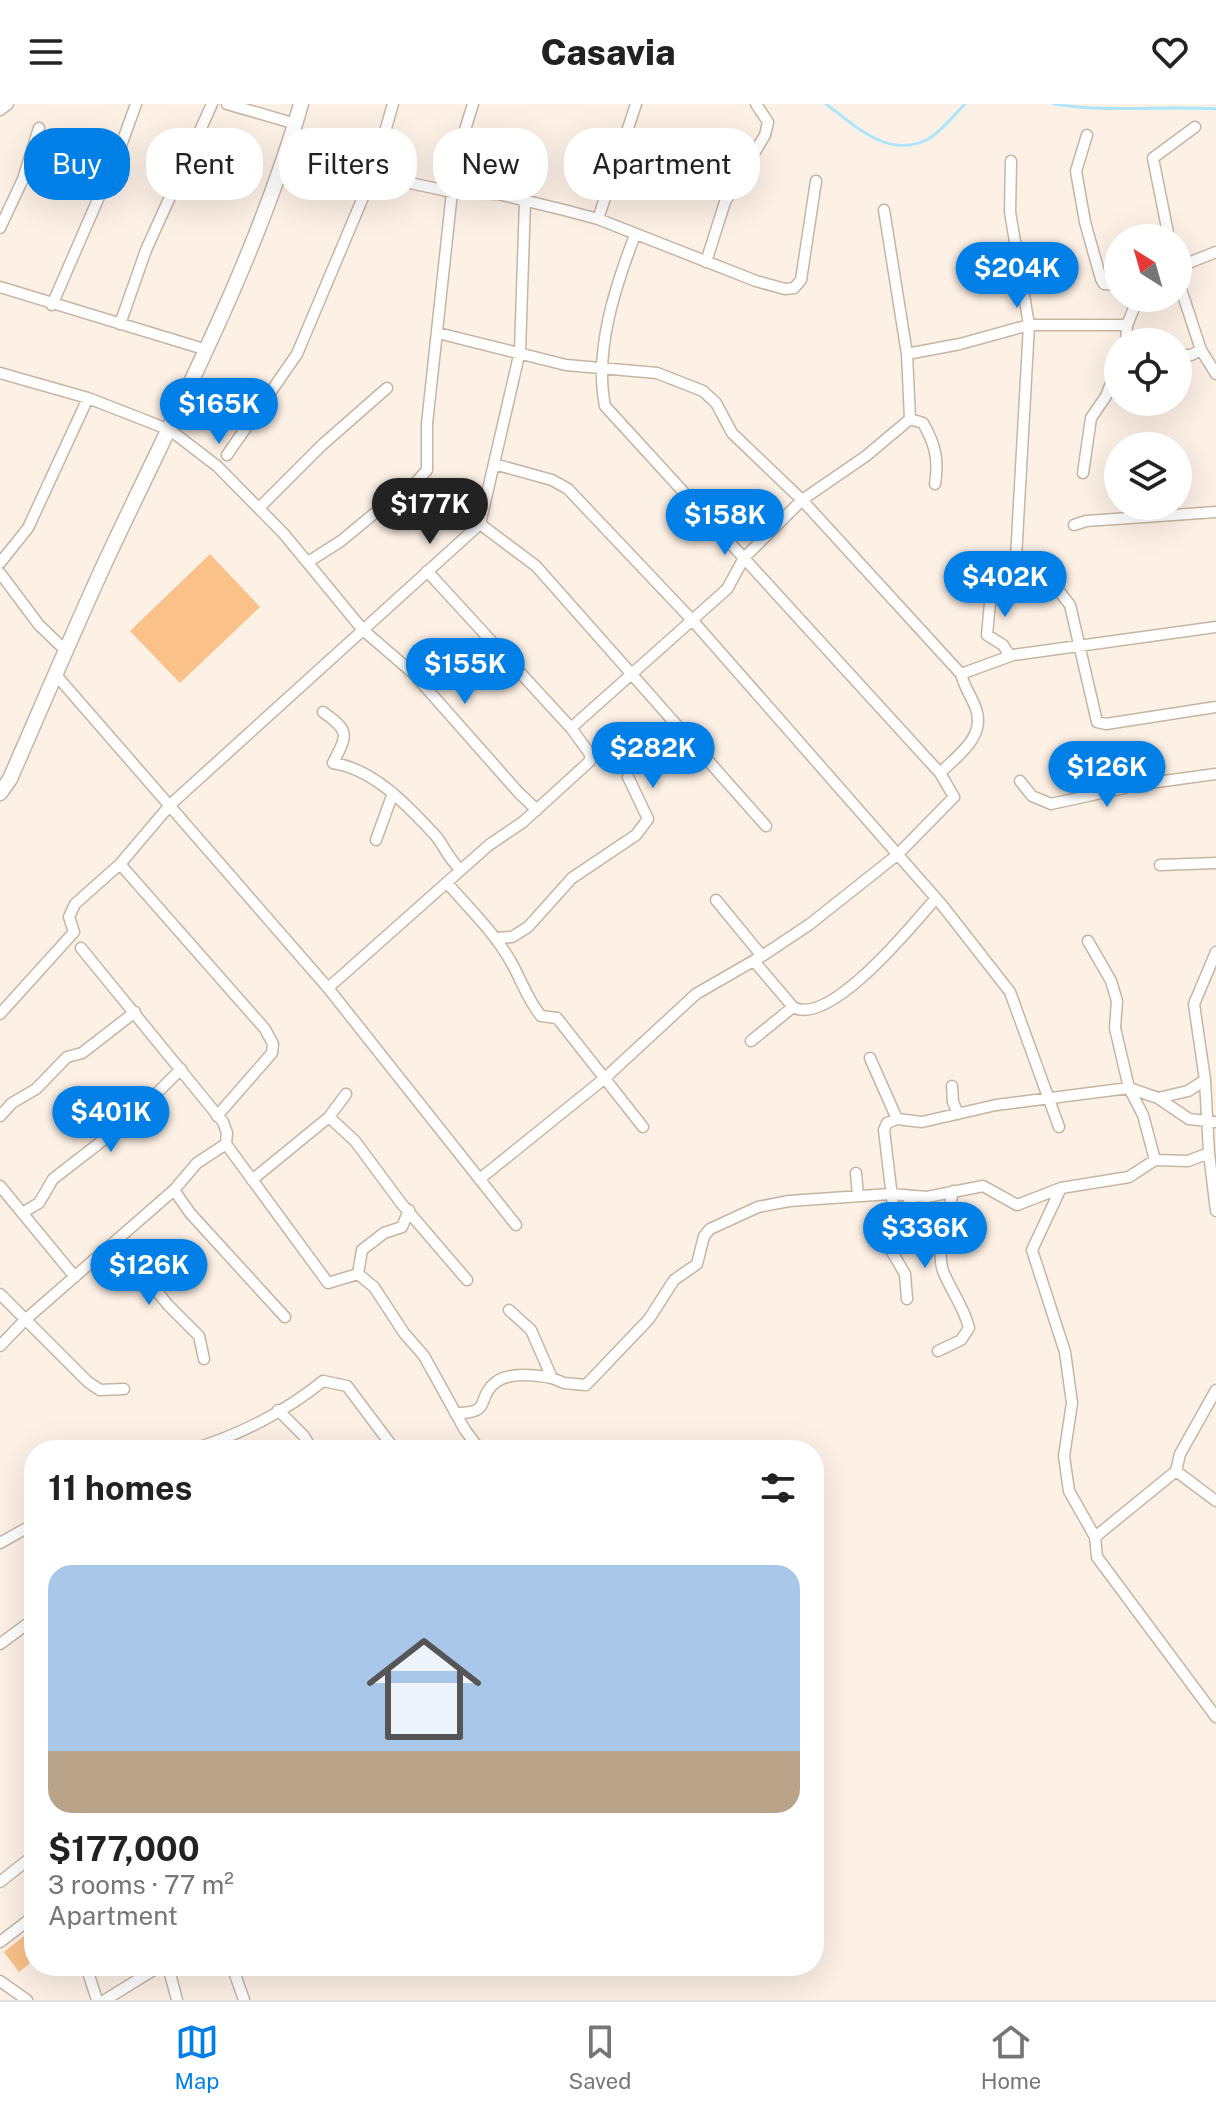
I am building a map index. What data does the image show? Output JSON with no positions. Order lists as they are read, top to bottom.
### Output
{
  "north": "top left",
  "page": {
    "header": "Casavia",
    "chip": [
      "Buy",
      "Rent",
      "Filters",
      "New",
      "Apartment"
    ],
    "price": [
      "$204K",
      "$165K",
      "$177K",
      "$158K",
      "$402K",
      "$155K",
      "$282K",
      "$126K",
      "$401K",
      "$336K",
      "$126K"
    ],
    "heading": "11 homes",
    "list": [
      {
        "name": "$177,000",
        "note": "3 rooms · 77 m² · Apartment"
      }
    ],
    "tabs": ["Map", "Saved", "Home"]
  }
}
